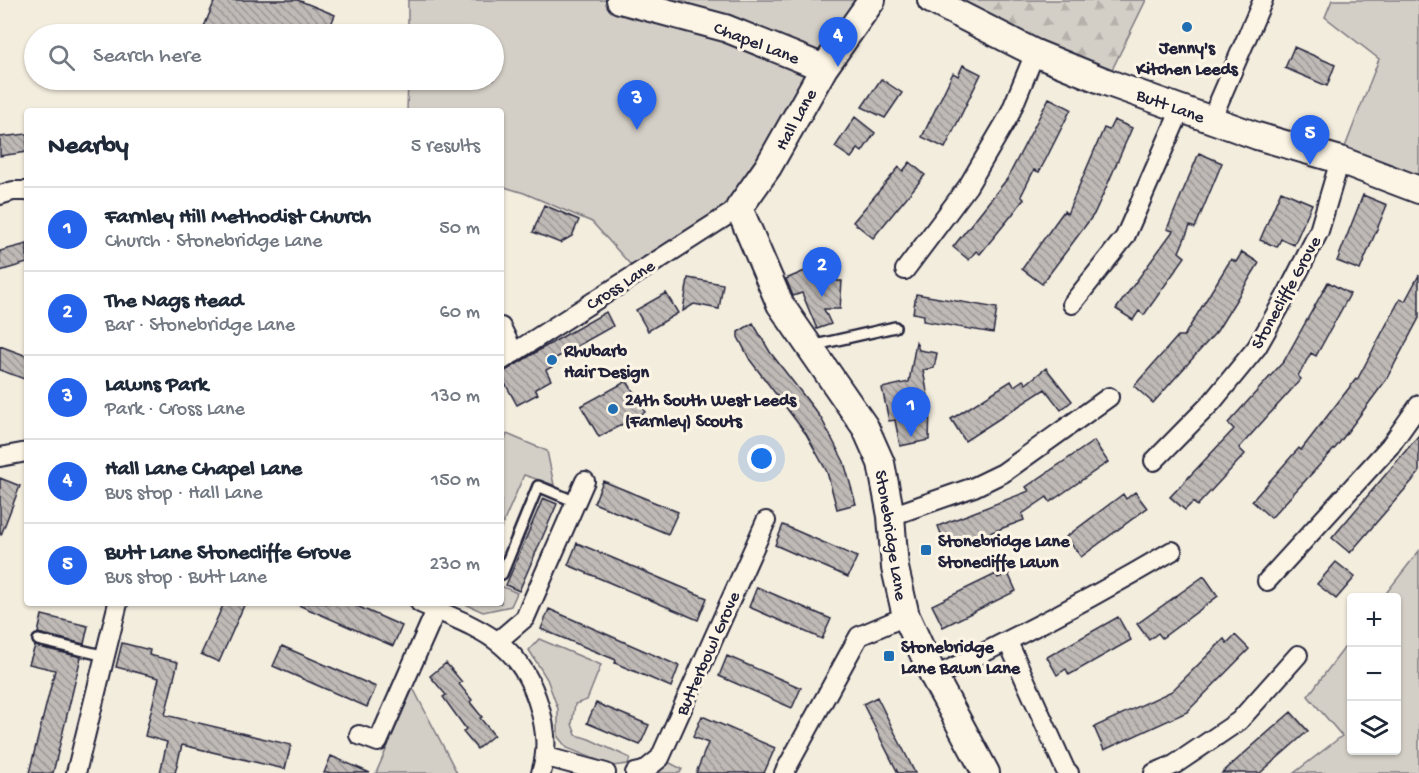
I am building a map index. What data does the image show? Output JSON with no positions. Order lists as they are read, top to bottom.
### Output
{
  "streets": {
    "street": [
      "Chapel Lane",
      "Butt Lane",
      "Hall Lane",
      "Cross Lane",
      "Stonecliffe Grove",
      "Stonebridge Lane",
      "Butterbowl Grove"
    ]
  },
  "crossings": [
    ["Chapel Lane", "Hall Lane"],
    ["Butt Lane", "Stonecliffe Grove"],
    ["Hall Lane", "Cross Lane"],
    ["Hall Lane", "Stonebridge Lane"],
    ["Cross Lane", "Stonebridge Lane"]
  ],
  "places": {
    "other": ["Jenny's Kitchen Leeds", "Rhubarb Hair Design", "24th South West Leeds (Farnley) Scouts"],
    "transit": ["Stonebridge Lane Stonecliffe Lawn", "Stonebridge Lane Bawn Lane"]
  },
  "page": {
    "pins": [
      "4",
      "3",
      "5",
      "2",
      "1"
    ],
    "search": "Search here",
    "heading": ["Nearby", "5 results"],
    "list": [
      {
        "mark": "1",
        "name": "Farnley Hill Methodist Church",
        "note": "Church · Stonebridge Lane",
        "value": "50 m"
      },
      {
        "mark": "2",
        "name": "The Nags Head",
        "note": "Bar · Stonebridge Lane",
        "value": "60 m"
      },
      {
        "mark": "3",
        "name": "Lawns Park",
        "note": "Park · Cross Lane",
        "value": "130 m"
      },
      {
        "mark": "4",
        "name": "Hall Lane Chapel Lane",
        "note": "Bus stop · Hall Lane",
        "value": "150 m"
      },
      {
        "mark": "5",
        "name": "Butt Lane Stonecliffe Grove",
        "note": "Bus stop · Butt Lane",
        "value": "230 m"
      }
    ],
    "map_buttons": ["+", "−"]
  }
}
